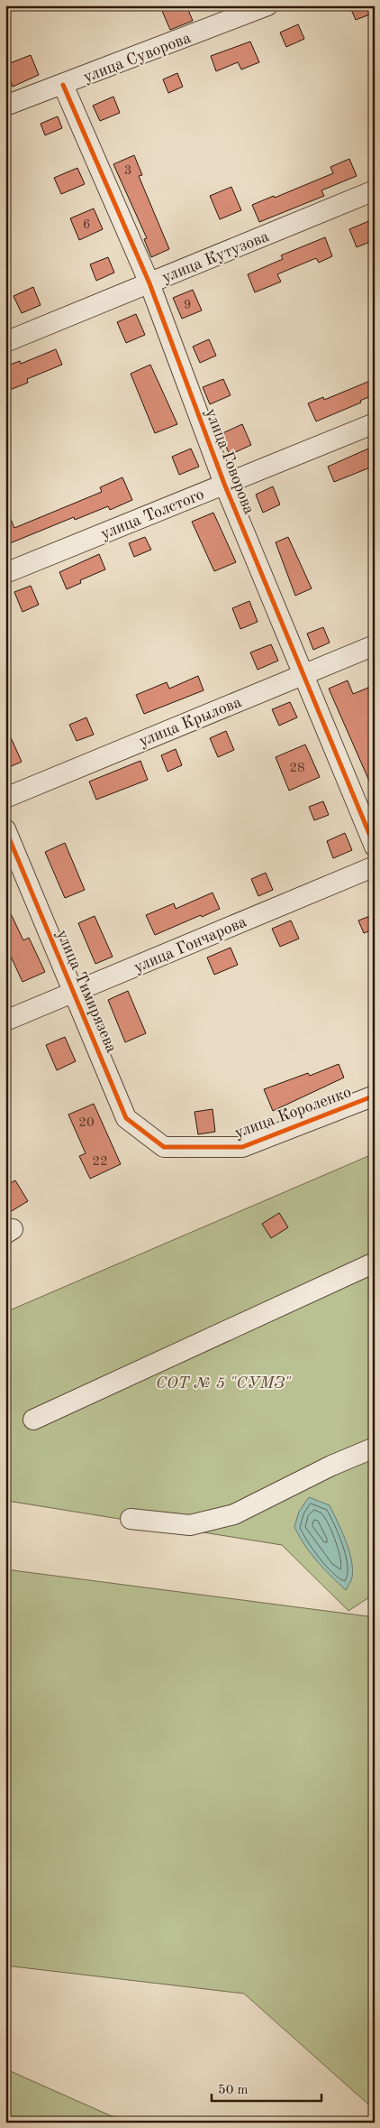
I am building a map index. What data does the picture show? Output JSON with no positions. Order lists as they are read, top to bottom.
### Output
{
  "streets": {
    "street": [
      "улица Суворова",
      "улица Кутузова",
      "улица Говорова",
      "улица Толстого",
      "улица Крылова",
      "улица Гончарова",
      "улица Тимирязева",
      "улица Короленко"
    ]
  },
  "crossings": [
    ["улица Суворова", "улица Говорова"],
    ["улица Кутузова", "улица Говорова"],
    ["улица Говорова", "улица Толстого"],
    ["улица Говорова", "улица Крылова"],
    ["улица Гончарова", "улица Тимирязева"],
    ["улица Тимирязева", "улица Короленко"]
  ],
  "parks": ["СОТ № 5 \"СУМЗ\""],
  "house_numbers": [
    "3",
    "6",
    "9",
    "28",
    "20",
    "22"
  ],
  "scale_bar": "50 m"
}
